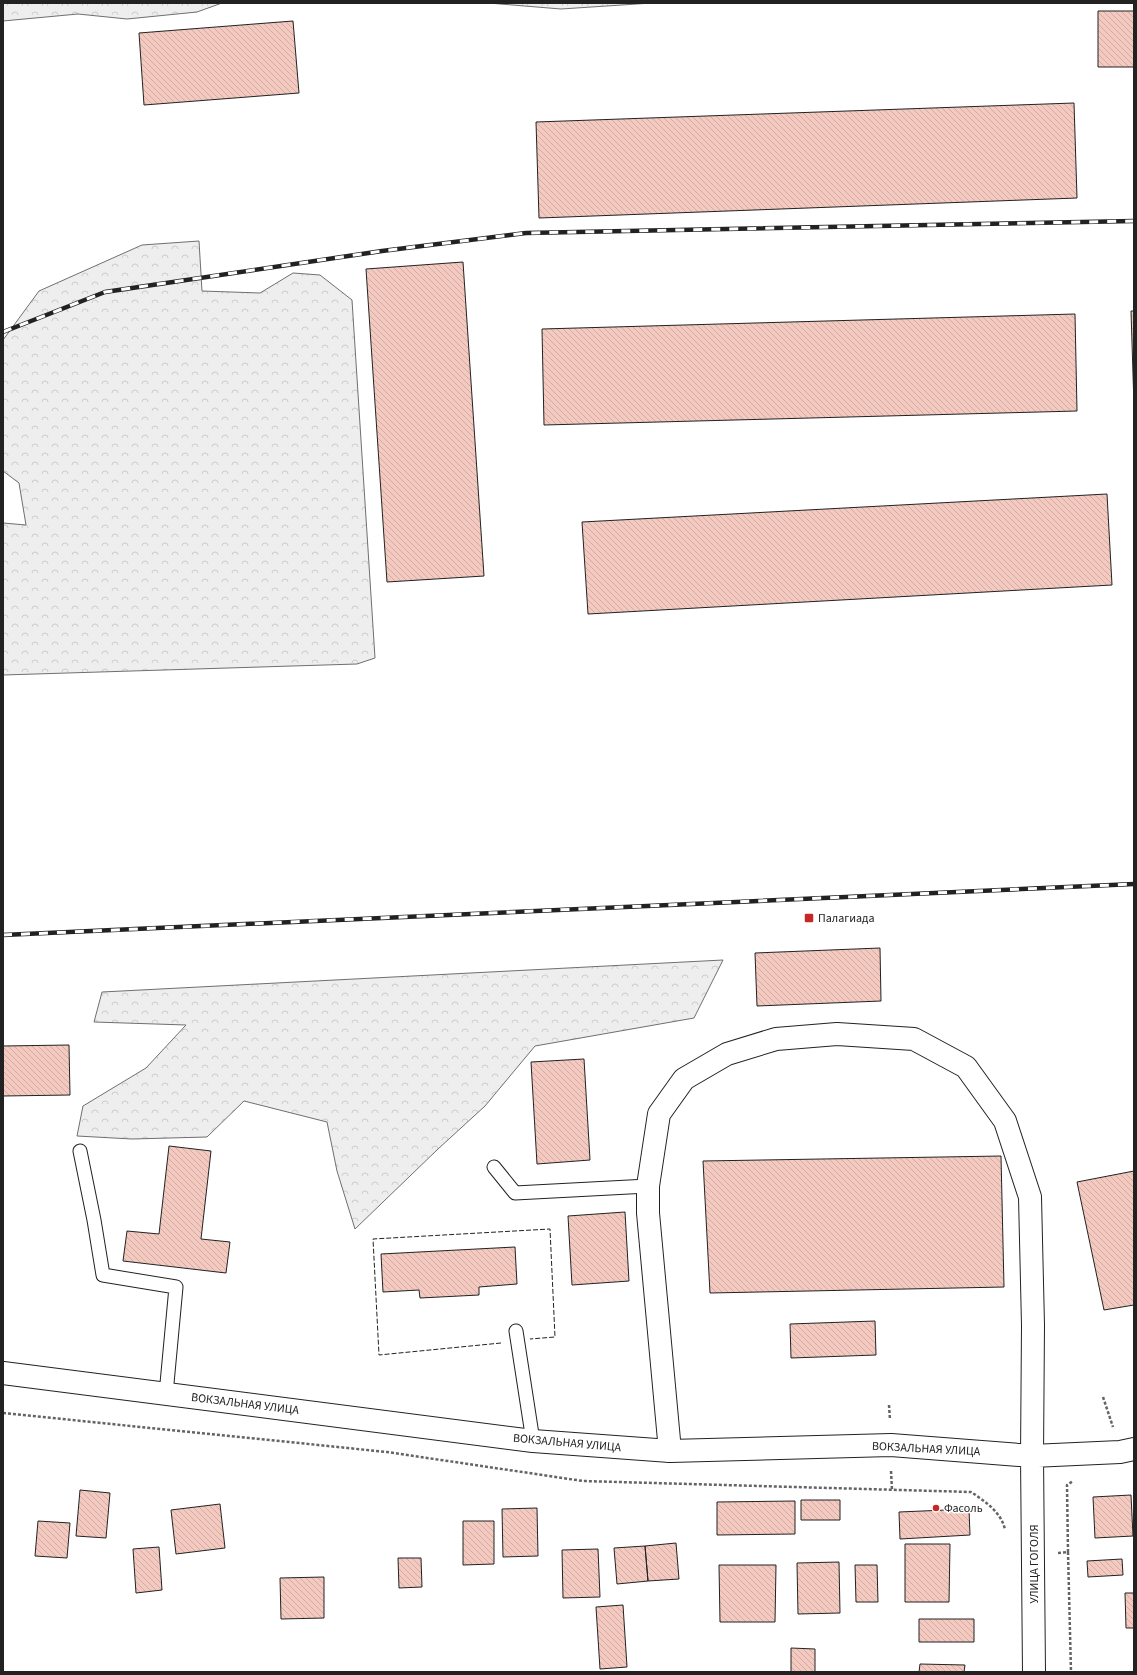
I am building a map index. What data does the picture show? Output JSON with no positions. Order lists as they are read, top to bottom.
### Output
{
  "streets": {
    "main road": ["ВОКЗАЛЬНАЯ УЛИЦА", "УЛИЦА ГОГОЛЯ"]
  },
  "crossings": [
    ["ВОКЗАЛЬНАЯ УЛИЦА", "УЛИЦА ГОГОЛЯ"]
  ],
  "places": {
    "transit": ["Палагиада"],
    "other": ["Фасоль"]
  }
}
